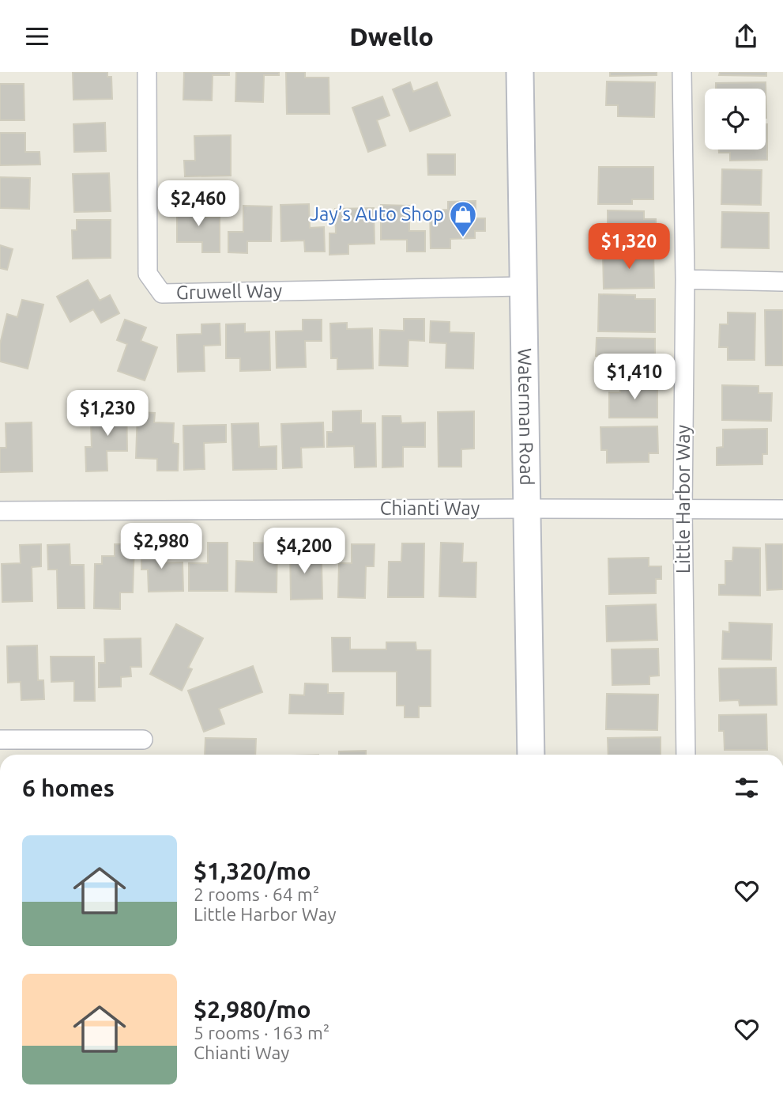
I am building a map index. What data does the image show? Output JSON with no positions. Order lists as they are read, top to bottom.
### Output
{
  "streets": {
    "main road": ["Waterman Road"],
    "street": ["Gruwell Way", "Little Harbor Way", "Chianti Way"]
  },
  "crossings": [
    ["Gruwell Way", "Waterman Road"],
    ["Waterman Road", "Chianti Way"],
    ["Little Harbor Way", "Chianti Way"]
  ],
  "places": {
    "shop": ["Jay’s Auto Shop"]
  },
  "page": {
    "header": "Dwello",
    "price": [
      "$2,460",
      "$1,320",
      "$1,410",
      "$1,230",
      "$2,980",
      "$4,200"
    ],
    "heading": "6 homes",
    "list": [
      {
        "name": "$1,320/mo",
        "note": "2 rooms · 64 m² · Little Harbor Way"
      },
      {
        "name": "$2,980/mo",
        "note": "5 rooms · 163 m² · Chianti Way"
      }
    ]
  }
}
